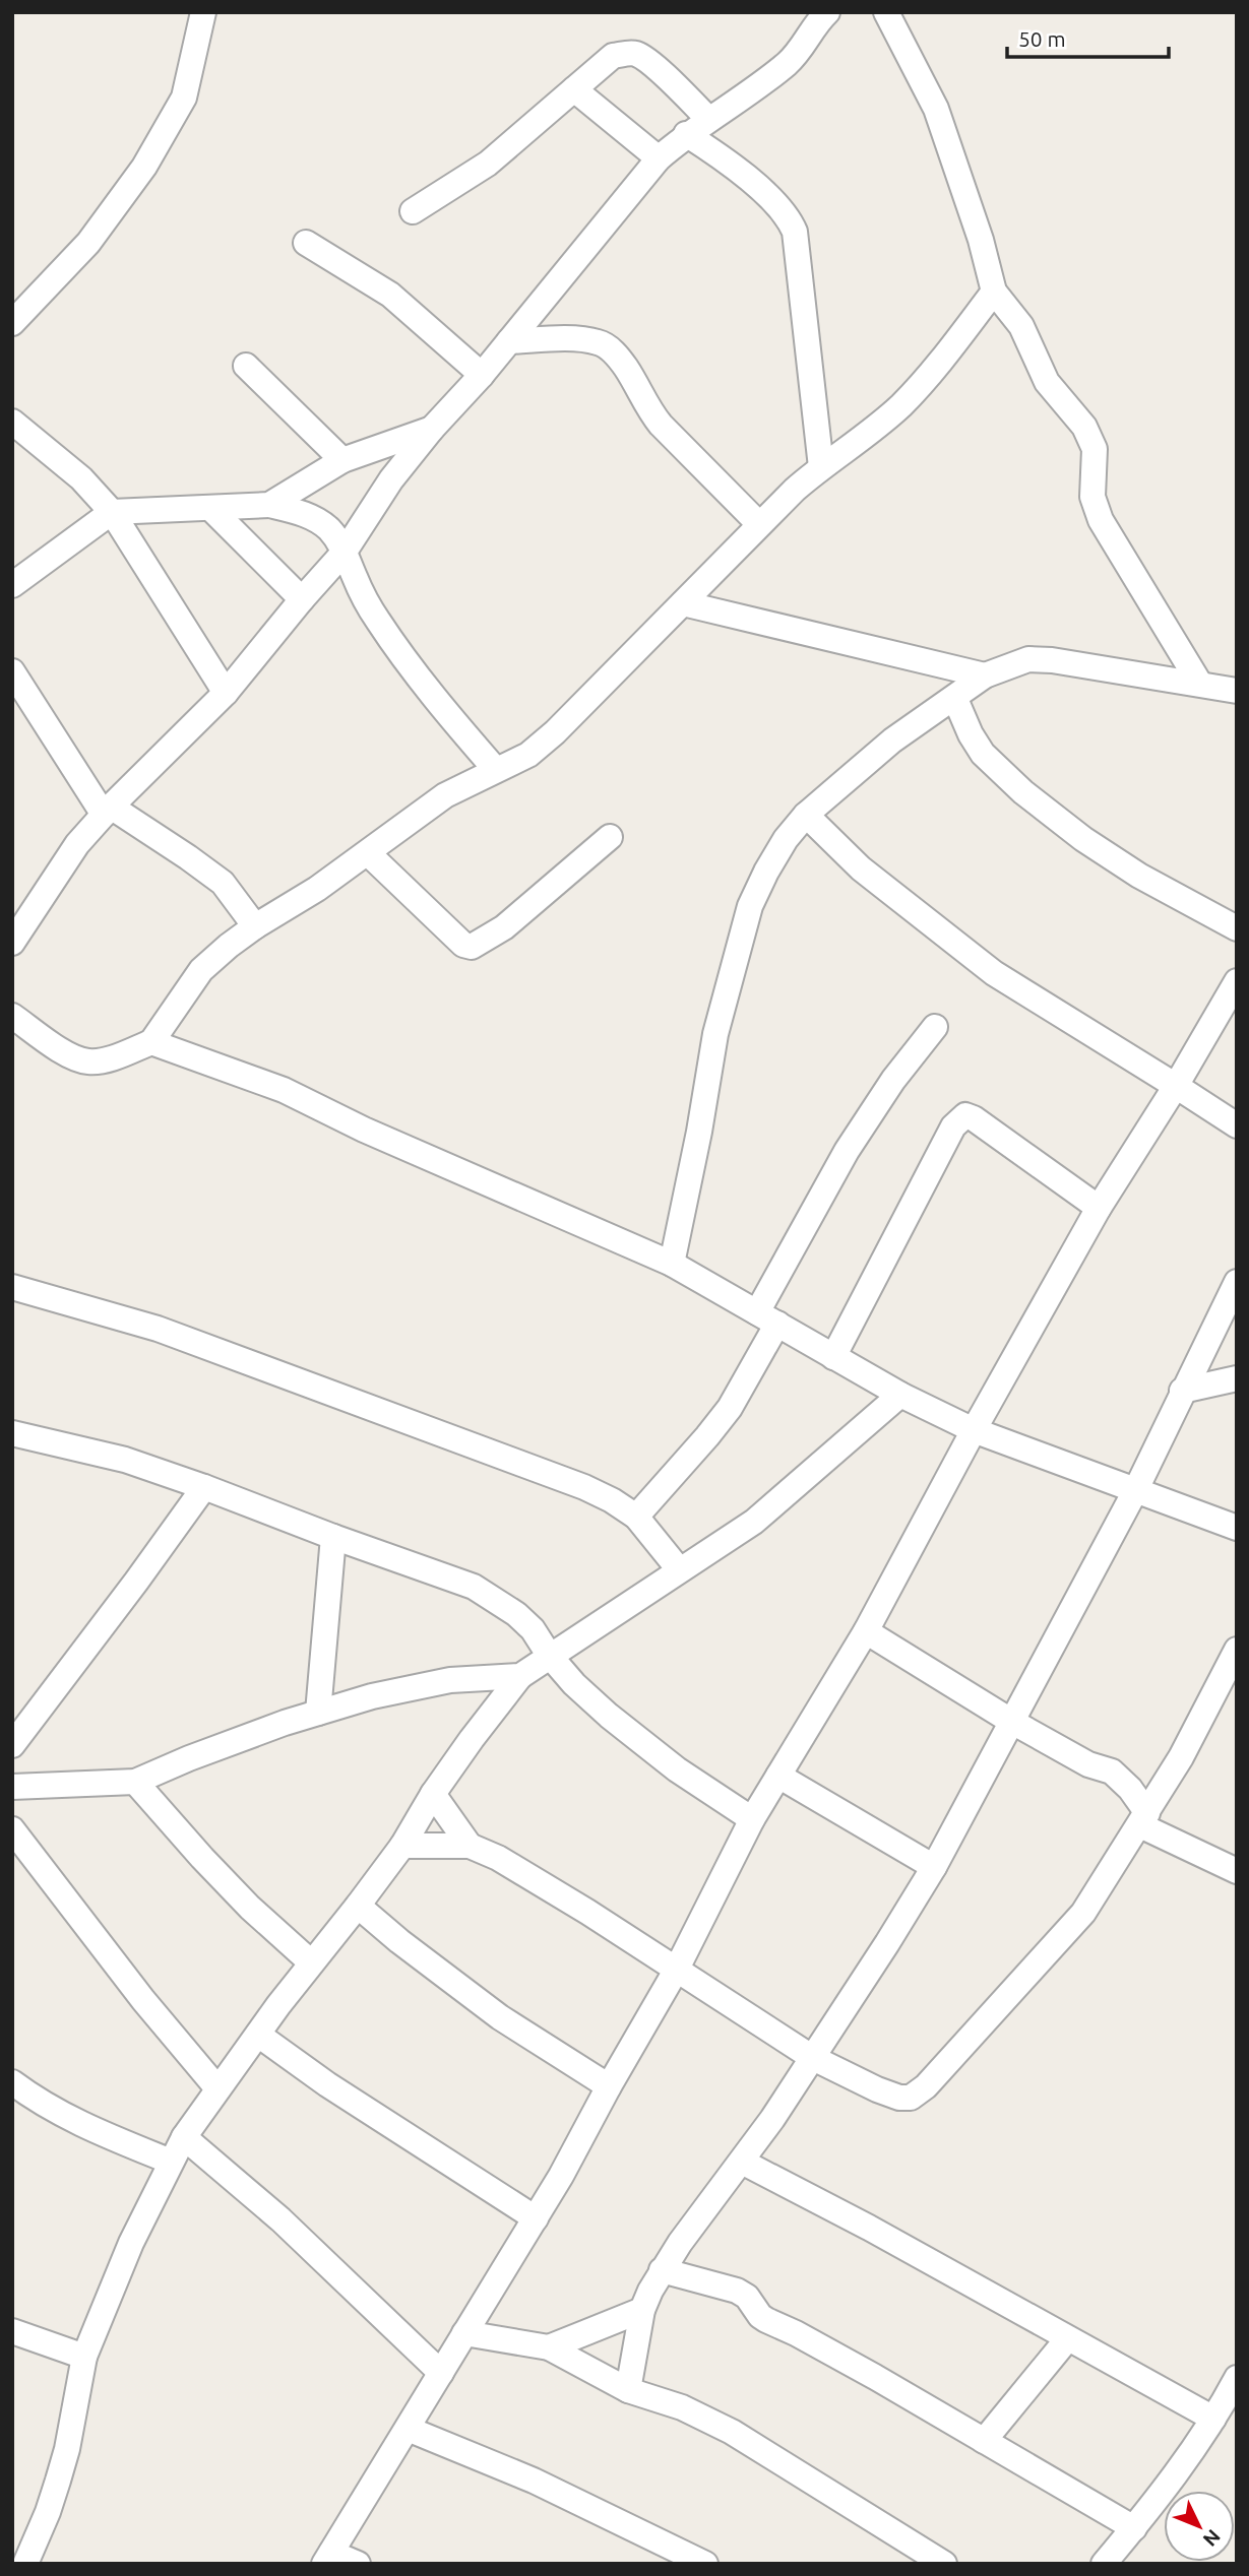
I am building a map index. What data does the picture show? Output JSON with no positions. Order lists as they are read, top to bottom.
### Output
{
  "scale_bar": "50 m",
  "north": "bottom right"
}
